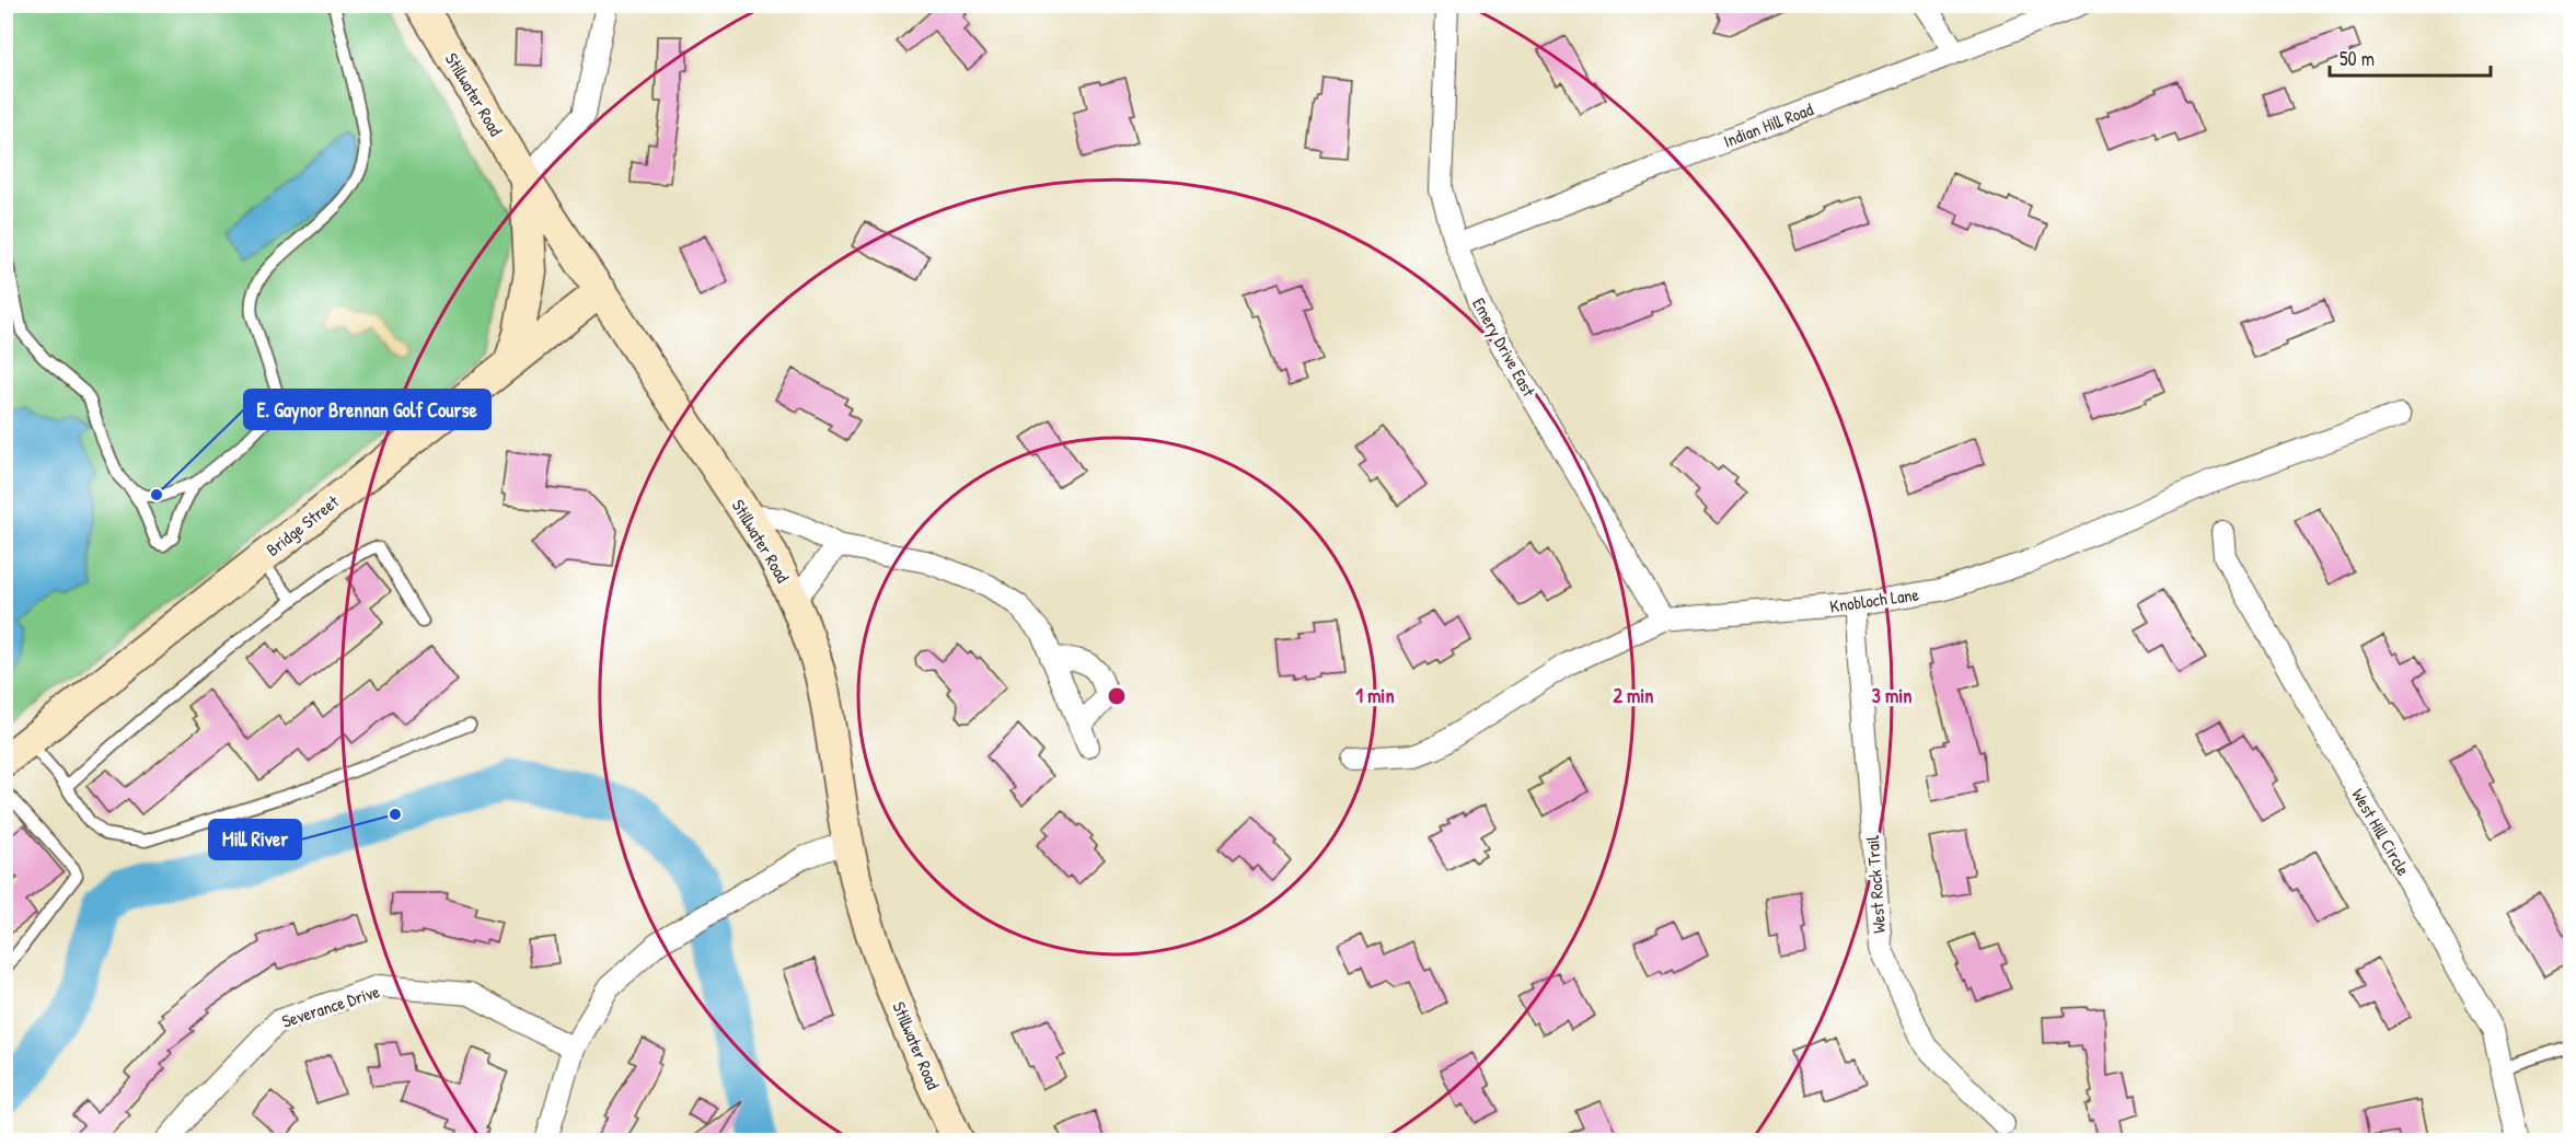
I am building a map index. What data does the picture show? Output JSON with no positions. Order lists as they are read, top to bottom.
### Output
{
  "streets": {
    "main road": ["Stillwater Road", "Bridge Street"],
    "street": [
      "Indian Hill Road",
      "Emery Drive East",
      "Knobloch Lane",
      "West Hill Circle",
      "West Rock Trail",
      "Severance Drive"
    ]
  },
  "crossings": [
    ["Stillwater Road", "Bridge Street"],
    ["Indian Hill Road", "Emery Drive East"],
    ["Emery Drive East", "Knobloch Lane"],
    ["Knobloch Lane", "West Rock Trail"]
  ],
  "places": ["E. Gaynor Brennan Golf Course", "Mill River"],
  "scale_bar": "50 m",
  "rings": ["1 min", "2 min", "3 min"]
}
